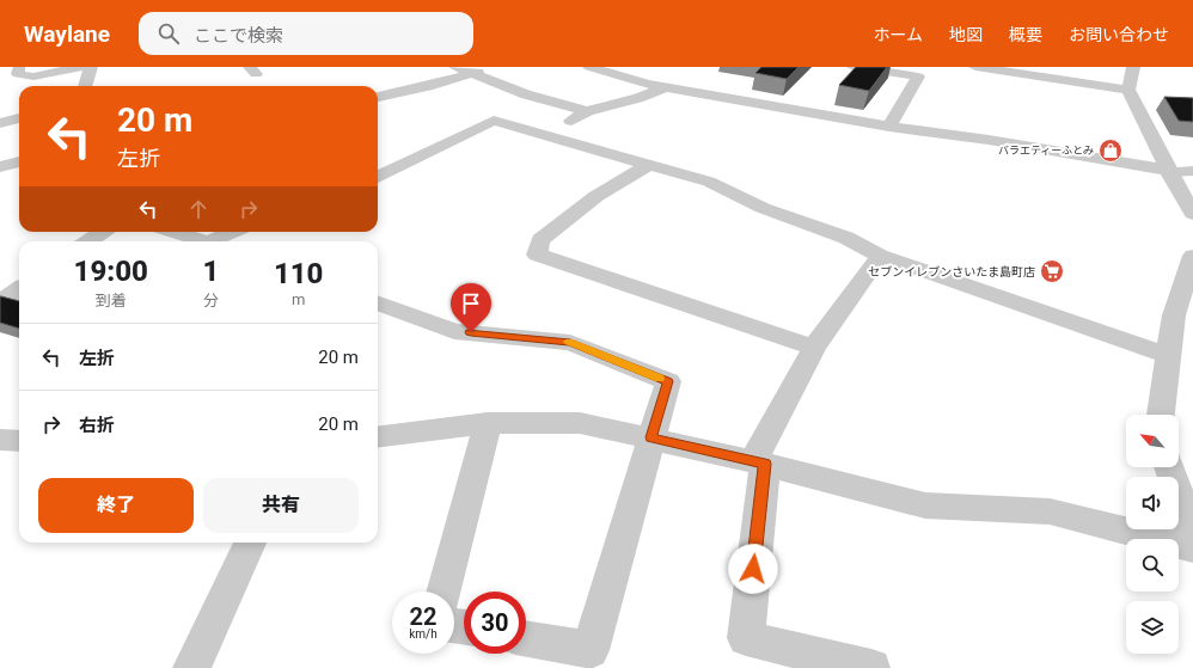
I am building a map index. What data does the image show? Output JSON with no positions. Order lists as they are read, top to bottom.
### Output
{
  "places": {
    "shop": ["バラエティーふとみ"],
    "supermarket": ["セブンイレブンさいたま島町店"]
  },
  "north": "top left",
  "page": {
    "header": "Waylane",
    "search": "ここで検索",
    "nav": [
      "ホーム",
      "地図",
      "概要",
      "お問い合わせ"
    ],
    "turn": ["20 m", "左折"],
    "eta": [
      "19:00",
      "到着",
      "1",
      "分",
      "110",
      "m"
    ],
    "list": [
      {
        "name": "左折",
        "value": "20 m"
      },
      {
        "name": "右折",
        "value": "20 m"
      }
    ],
    "buttons": ["終了", "共有"],
    "speed": "22 km/h",
    "limit": "30"
  }
}
